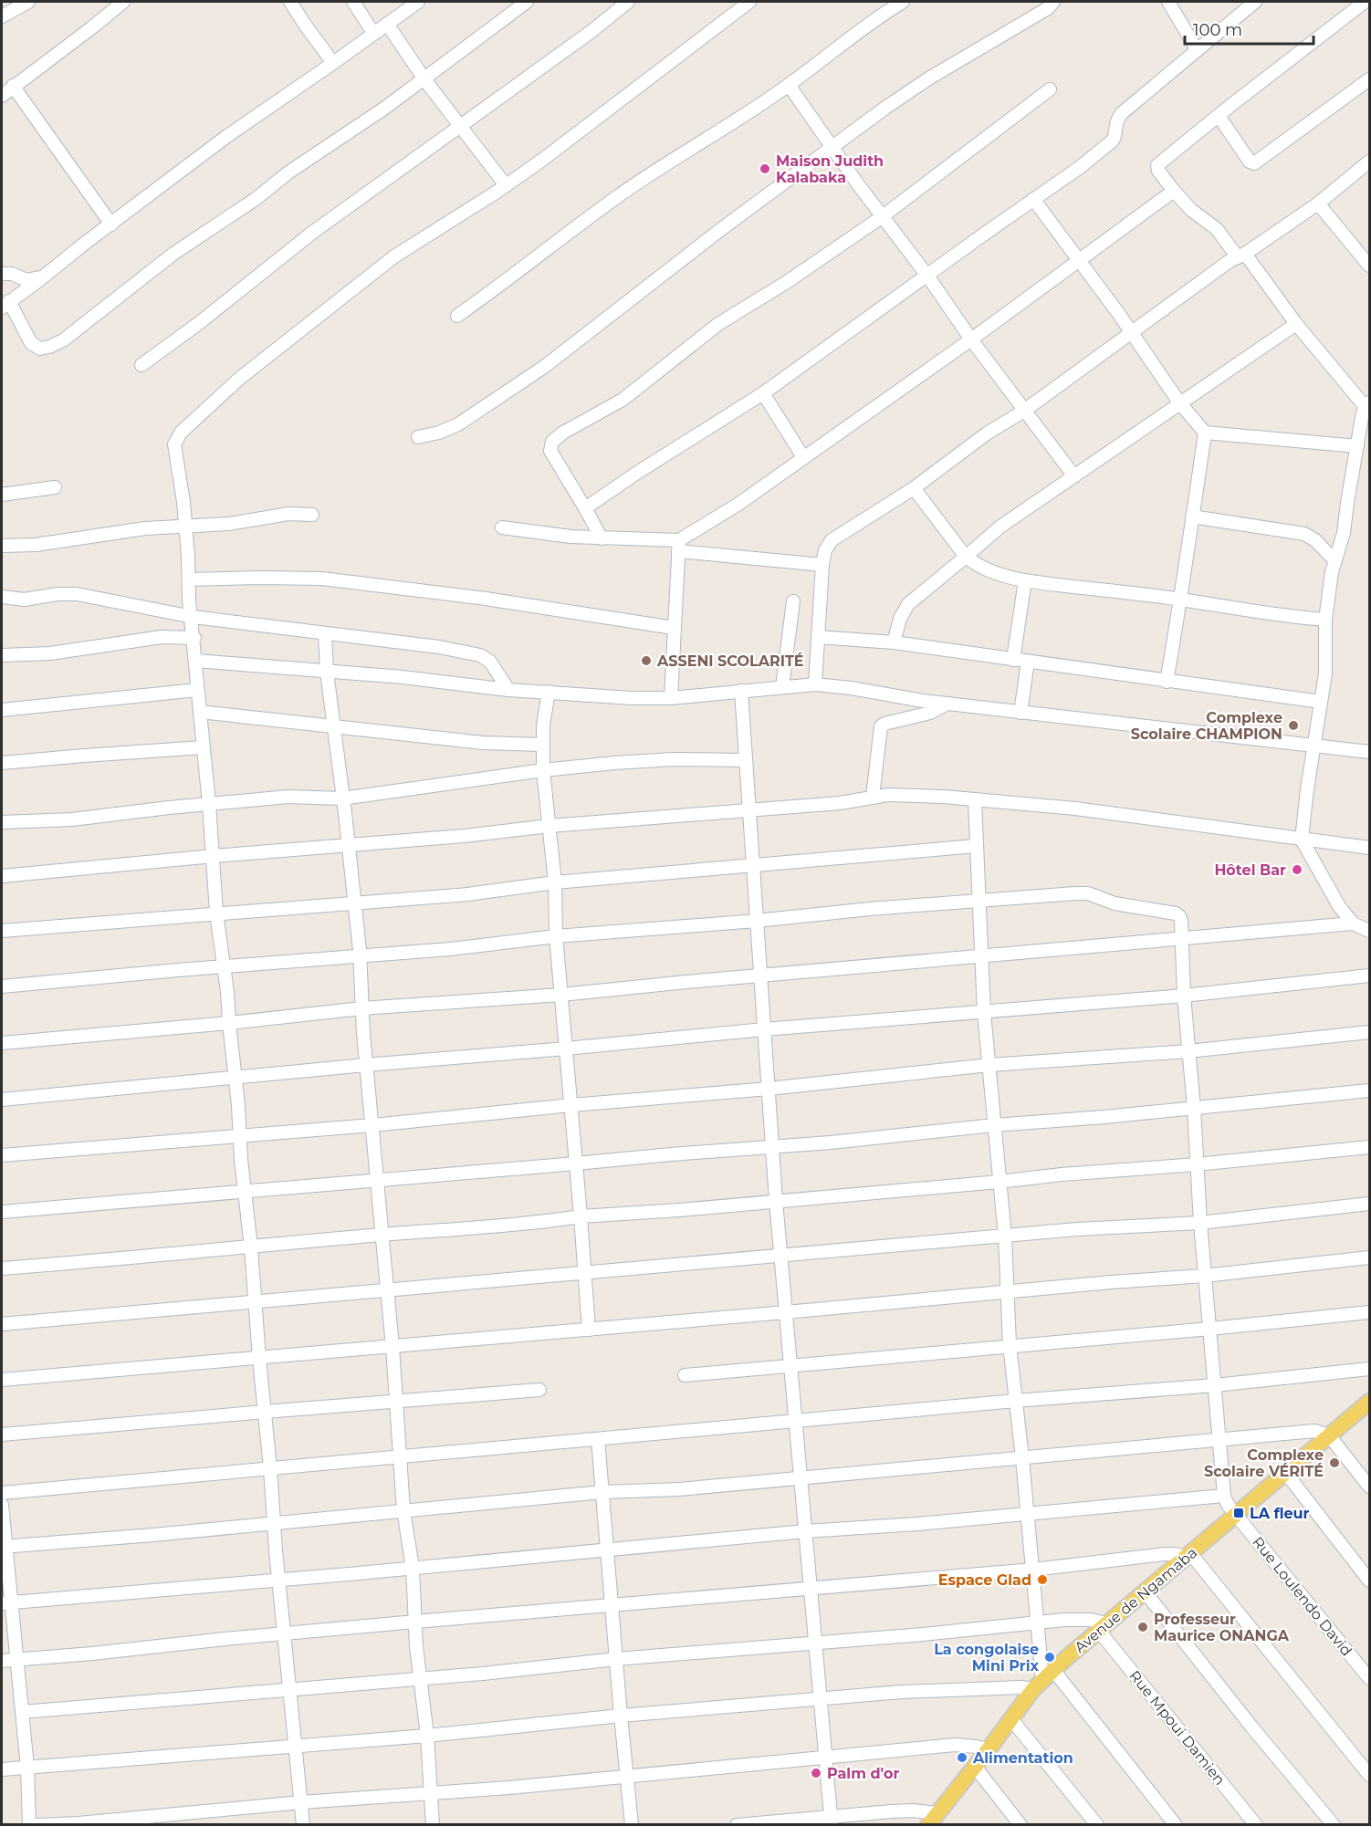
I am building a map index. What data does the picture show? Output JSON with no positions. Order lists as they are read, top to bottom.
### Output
{
  "streets": {
    "main road": ["Avenue de Ngamaba"],
    "street": ["Rue Loulendo David", "Rue Mpoui Damien"]
  },
  "crossings": [
    ["Rue Loulendo David", "Avenue de Ngamaba"],
    ["Avenue de Ngamaba", "Rue Mpoui Damien"]
  ],
  "places": {
    "other": [
      "Maison Judith Kalabaka",
      "ASSENI SCOLARITÉ",
      "Complexe Scolaire CHAMPION",
      "Hôtel Bar",
      "Complexe Scolaire VÉRITÉ",
      "Espace Glad",
      "Professeur Maurice ONANGA",
      "La congolaise Mini Prix",
      "Alimentation",
      "Palm d'or"
    ],
    "transit": ["LA fleur"]
  },
  "scale_bar": "100 m"
}
